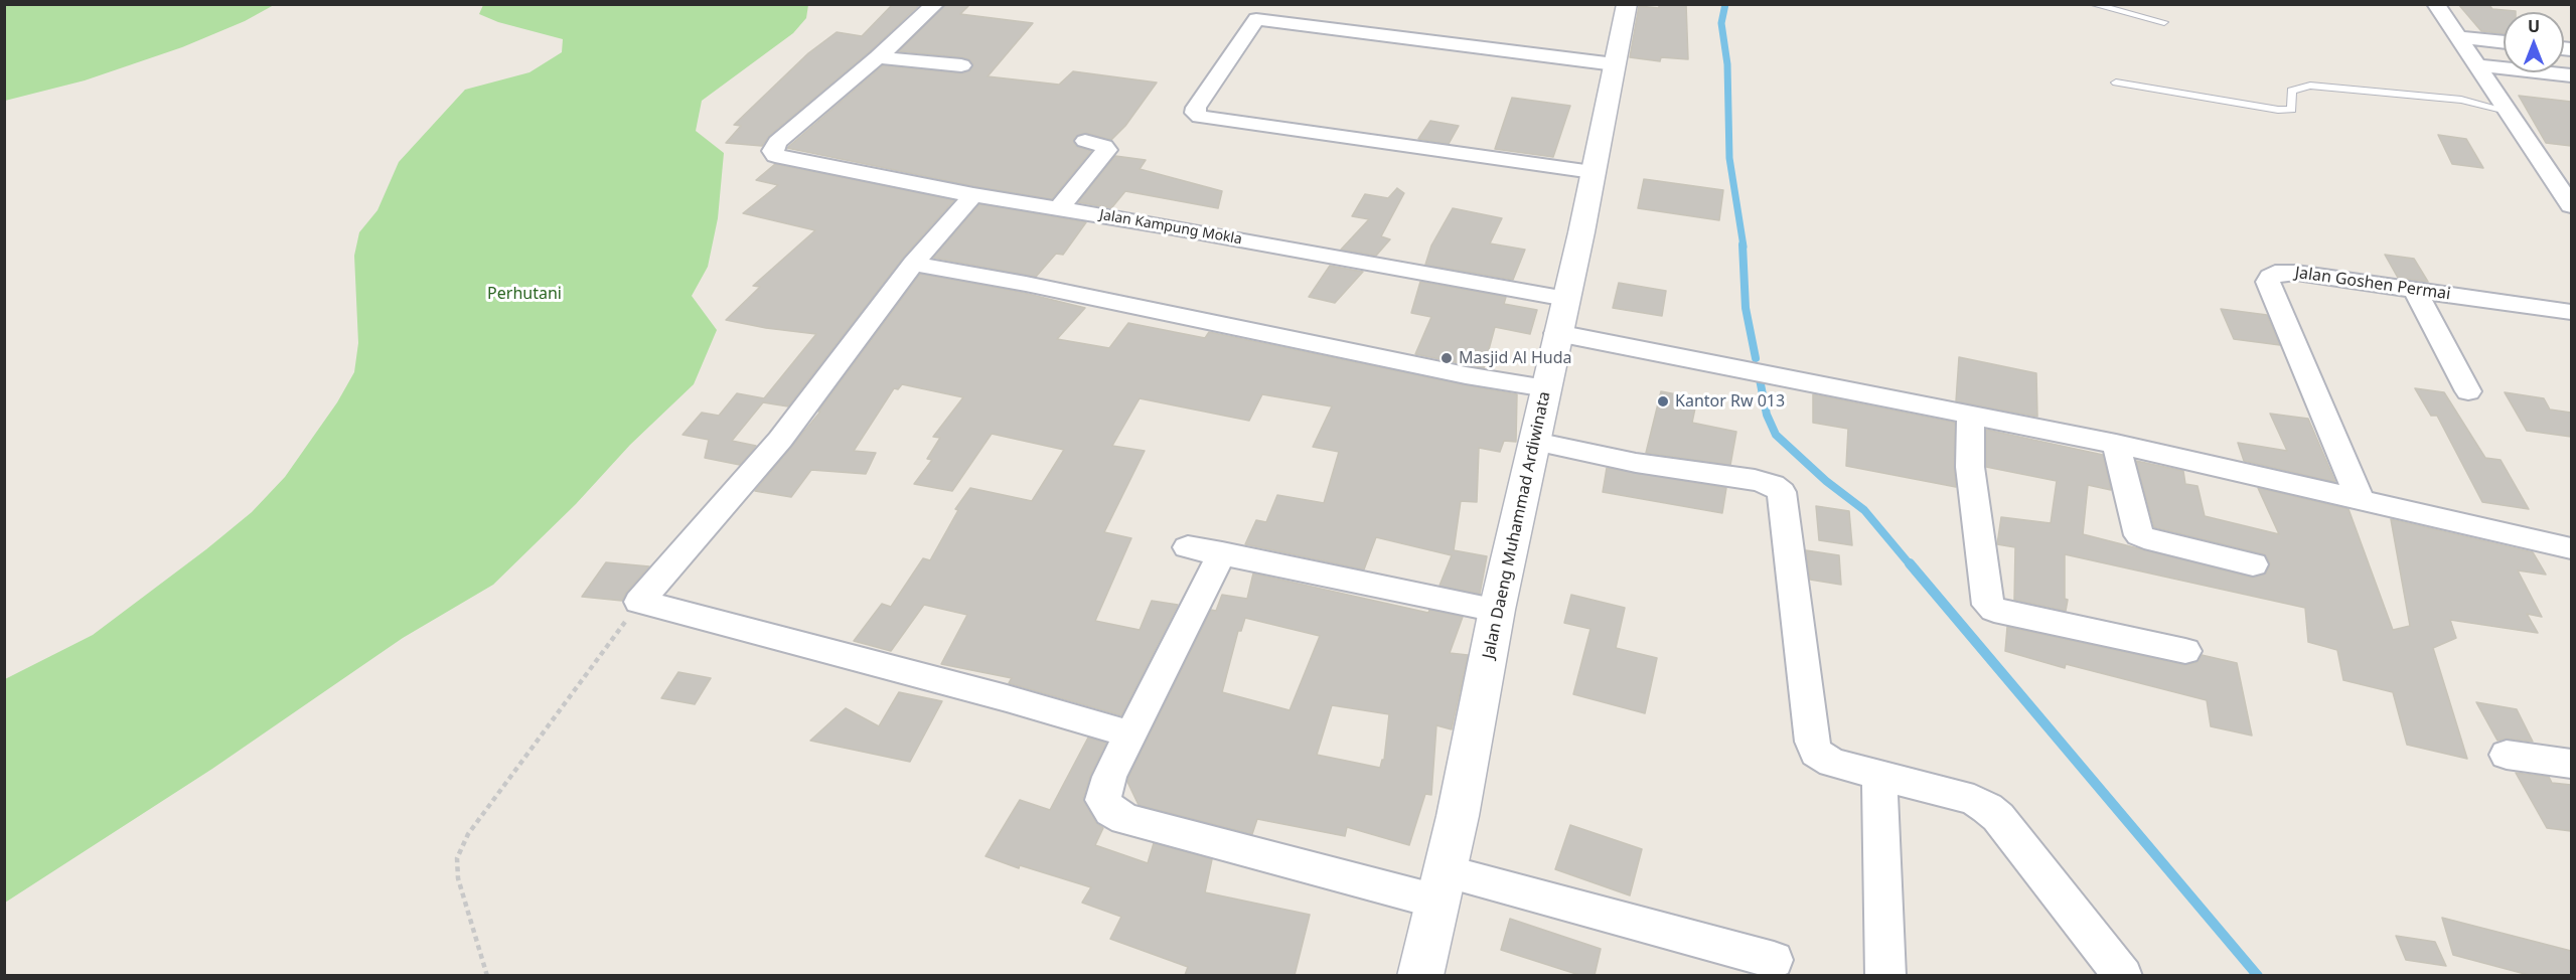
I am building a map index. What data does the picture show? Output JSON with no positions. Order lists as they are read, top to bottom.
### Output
{
  "streets": {
    "main road": ["Jalan Daeng Muhammad Ardiwinata"],
    "street": ["Jalan Kampung Mokla", "Jalan Goshen Permai"]
  },
  "crossings": [
    ["Jalan Kampung Mokla", "Jalan Daeng Muhammad Ardiwinata"]
  ],
  "parks": ["Perhutani"],
  "places": ["Masjid Al Huda", "Kantor Rw 013"],
  "north": "top"
}
